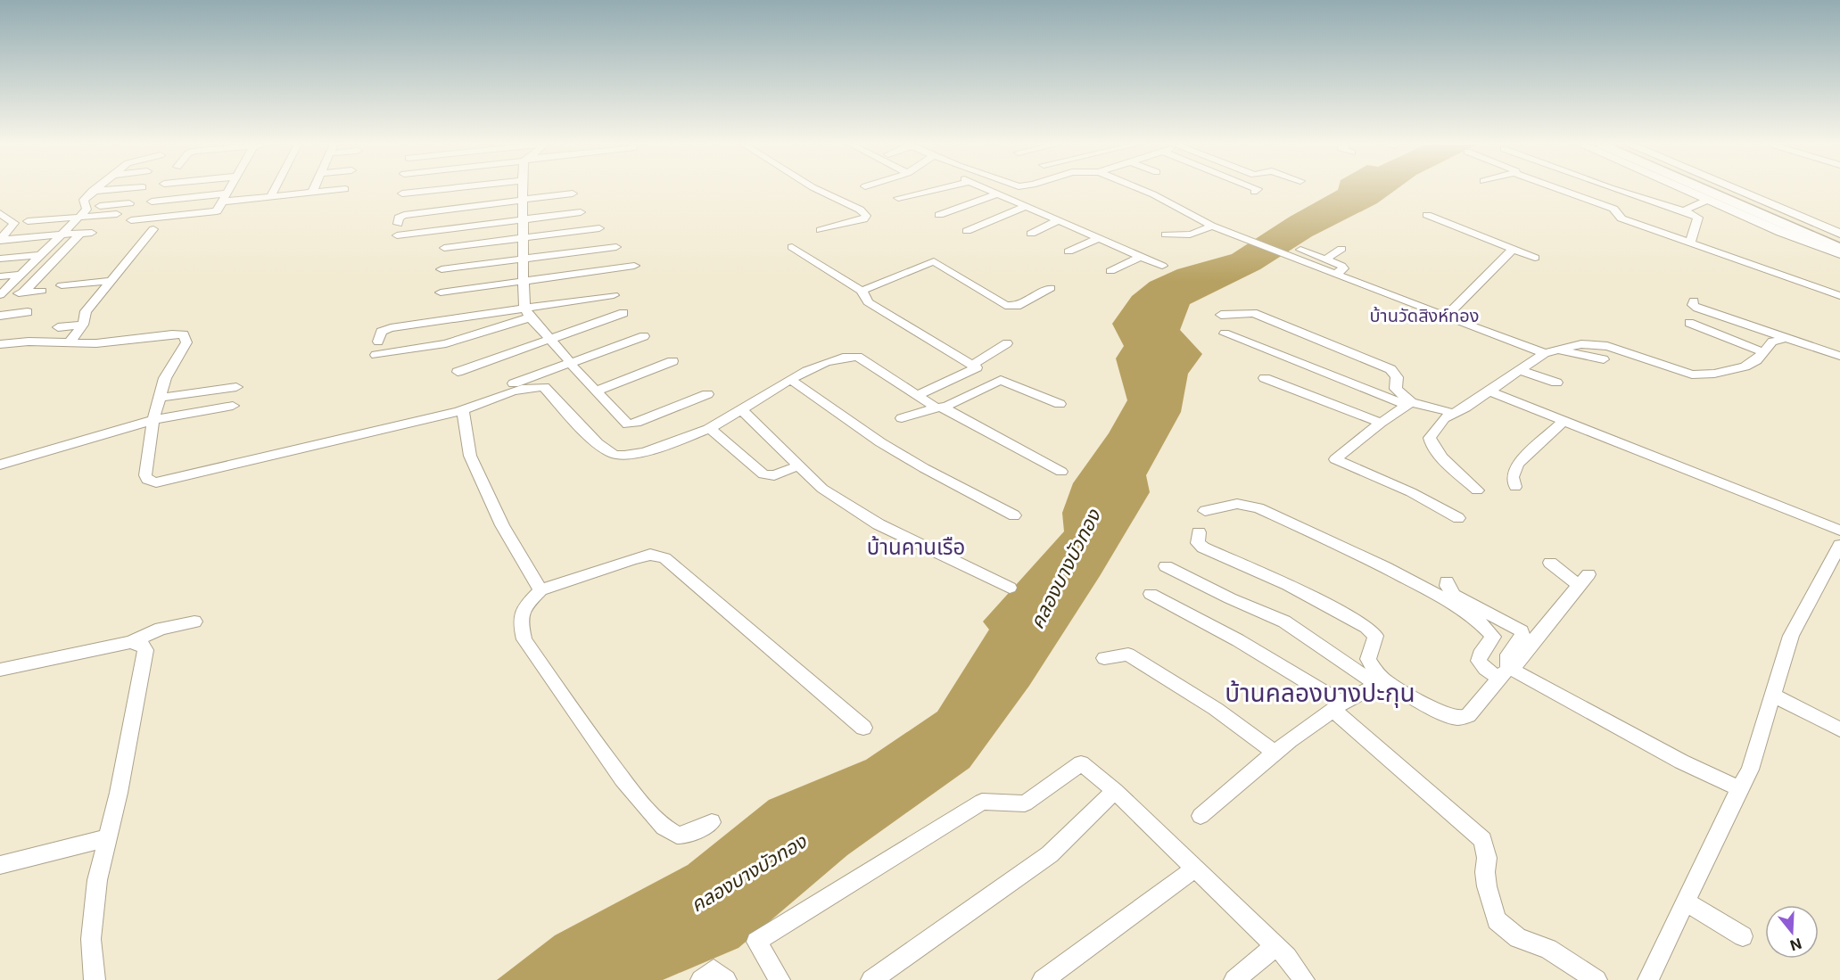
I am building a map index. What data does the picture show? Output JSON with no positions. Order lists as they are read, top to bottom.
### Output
{
  "districts": ["บ้านวัดสิงห์ทอง", "บ้านคานเรือ", "บ้านคลองบางปะกุน"],
  "water": ["คลองบางบัวทอง"],
  "north": "bottom"
}
